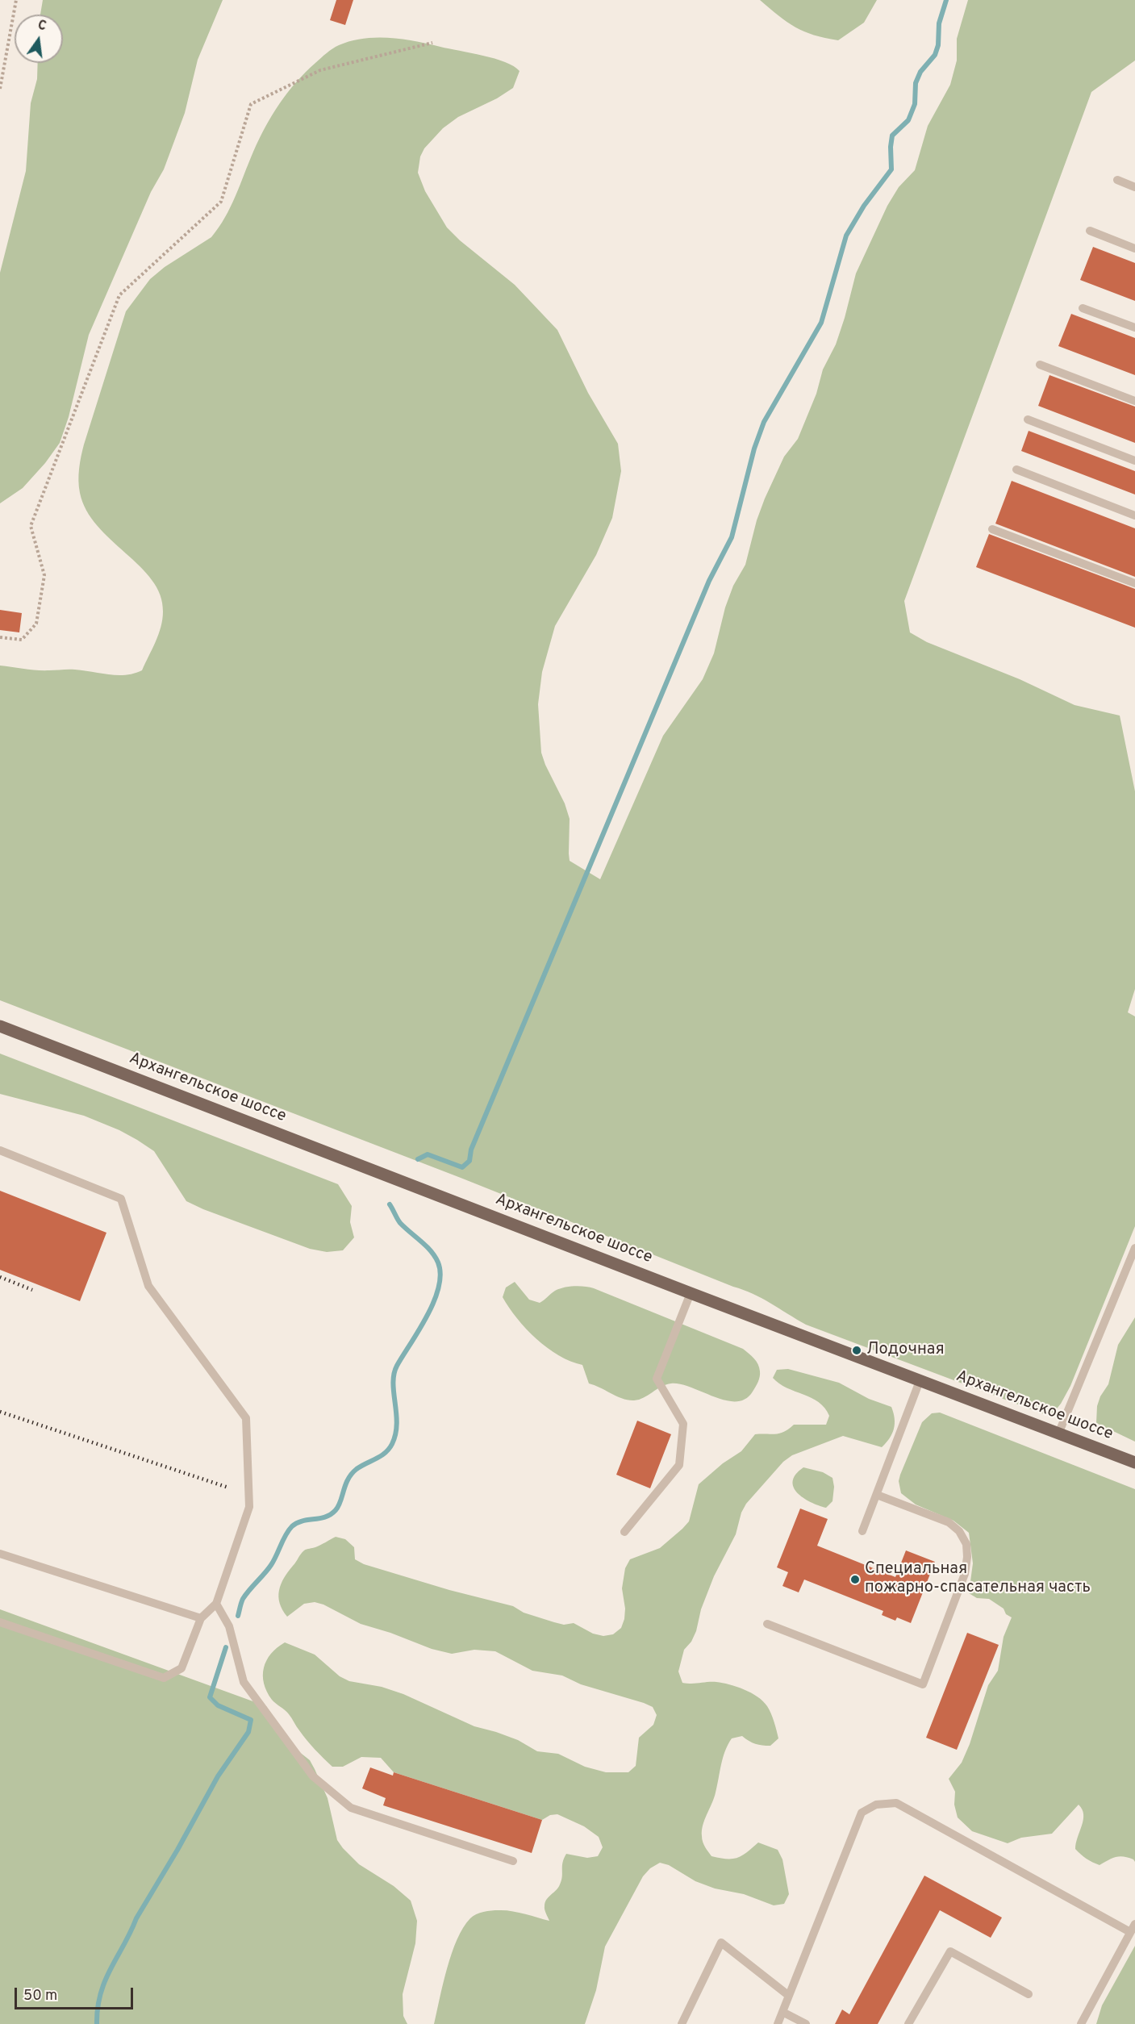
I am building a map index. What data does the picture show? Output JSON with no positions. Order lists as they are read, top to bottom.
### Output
{
  "streets": {
    "main road": ["Архангельское шоссе"]
  },
  "places": ["Лодочная", "Специальная пожарно-спасательная часть"],
  "scale_bar": "50 m",
  "north": "top"
}
